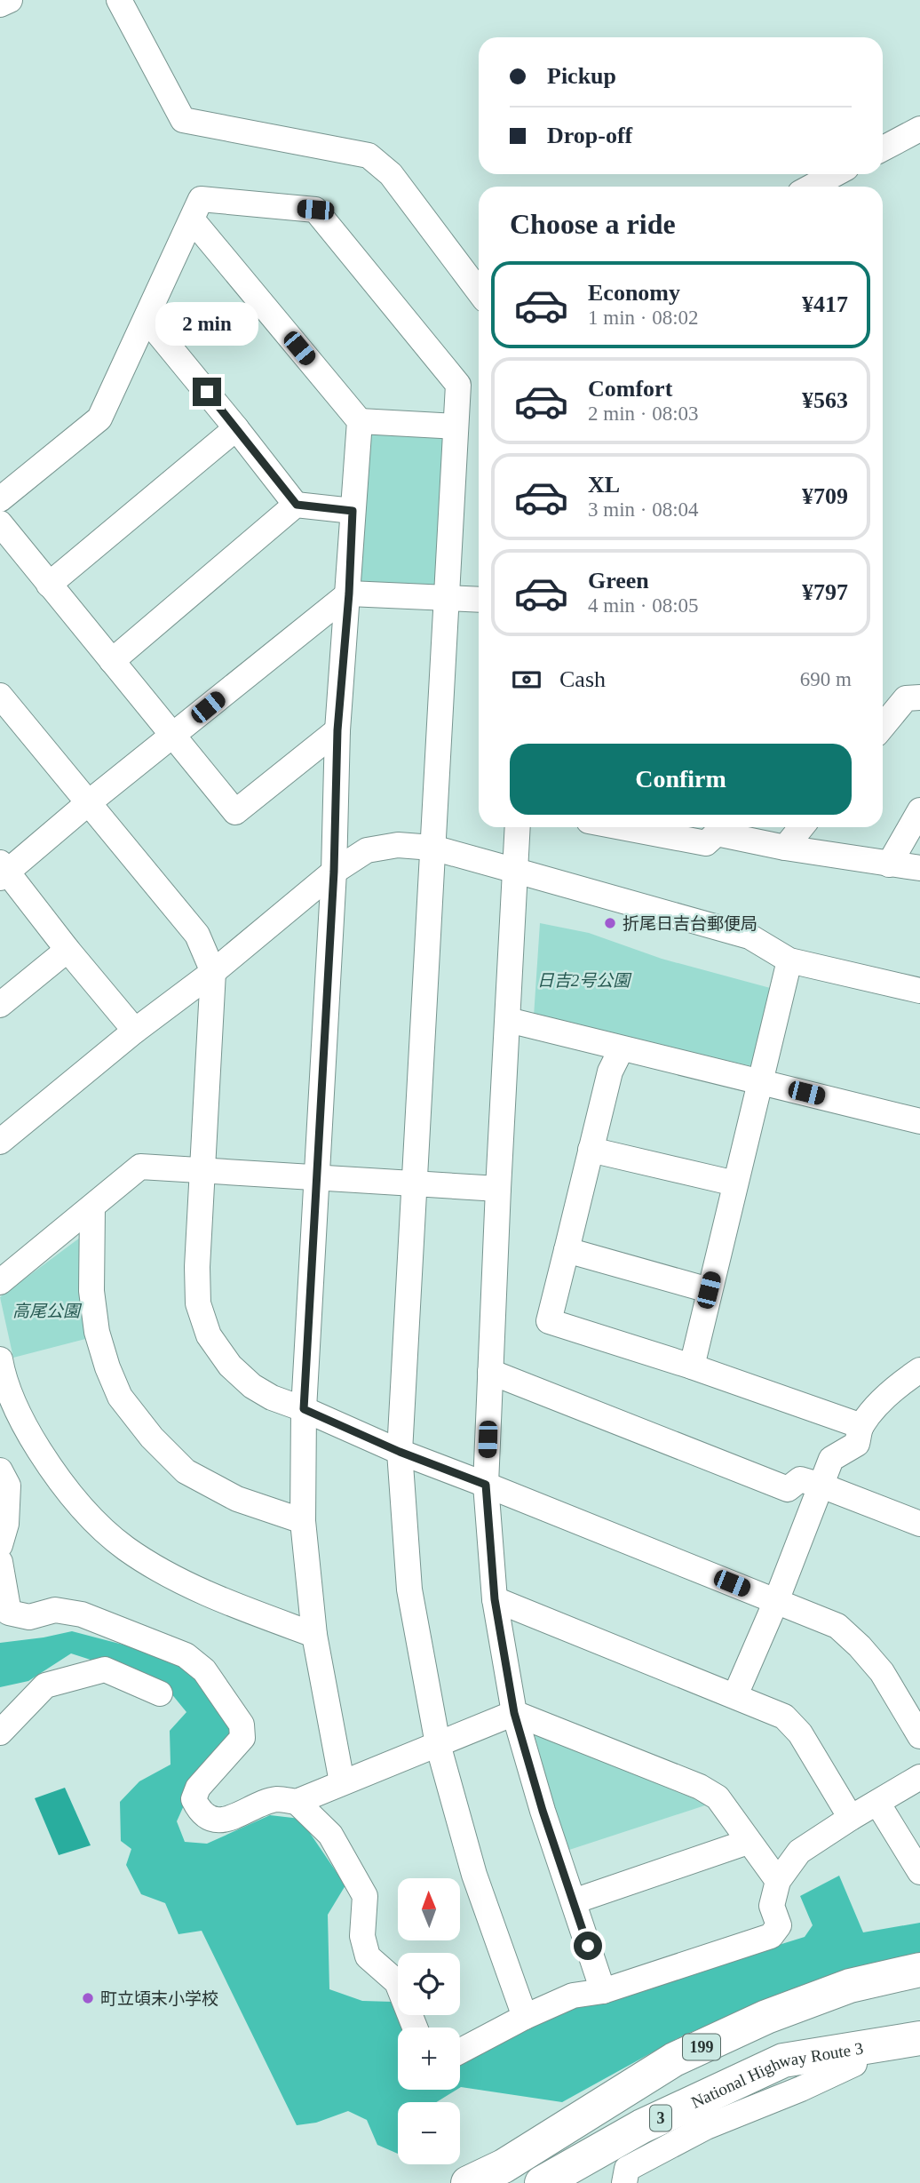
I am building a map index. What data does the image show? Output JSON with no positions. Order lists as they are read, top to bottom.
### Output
{
  "streets": {
    "highway": ["199", "National Highway Route 3", "3"]
  },
  "crossings": [
    ["199", "National Highway Route 3"]
  ],
  "parks": ["日吉2号公園", "高尾公園"],
  "places": ["折尾日吉台郵便局", "町立頃末小学校"],
  "north": "top",
  "page": {
    "banner": ["Pickup", "Drop-off"],
    "heading": "Choose a ride",
    "list": [
      {
        "name": "Economy",
        "note": "1 min · 08:02",
        "value": "¥417"
      },
      {
        "name": "Comfort",
        "note": "2 min · 08:03",
        "value": "¥563"
      },
      {
        "name": "XL",
        "note": "3 min · 08:04",
        "value": "¥709"
      },
      {
        "name": "Green",
        "note": "4 min · 08:05",
        "value": "¥797"
      }
    ],
    "bubble": "2 min",
    "pay": ["Cash", "690 m"],
    "buttons": "Confirm",
    "map_buttons": ["+", "−"]
  }
}
